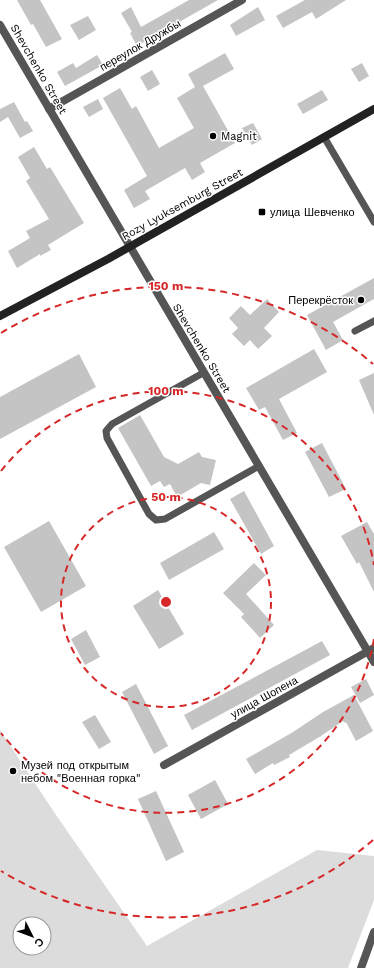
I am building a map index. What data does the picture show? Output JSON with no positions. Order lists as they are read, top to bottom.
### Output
{
  "streets": {
    "main road": ["Rozy Lyuksemburg Street"],
    "street": ["переулок Дружбы", "Shevchenko Street", "улица Шопена"]
  },
  "crossings": [
    ["переулок Дружбы", "Shevchenko Street"],
    ["Shevchenko Street", "Rozy Lyuksemburg Street"],
    ["Shevchenko Street", "улица Шопена"]
  ],
  "places": {
    "other": ["Magnit", "Перекрёсток", "Музей под открытым небом \"Военная горка\""],
    "transit": ["улица Шевченко"]
  },
  "north": "bottom right",
  "rings": ["150 m", "100 m", "50 m"]
}
